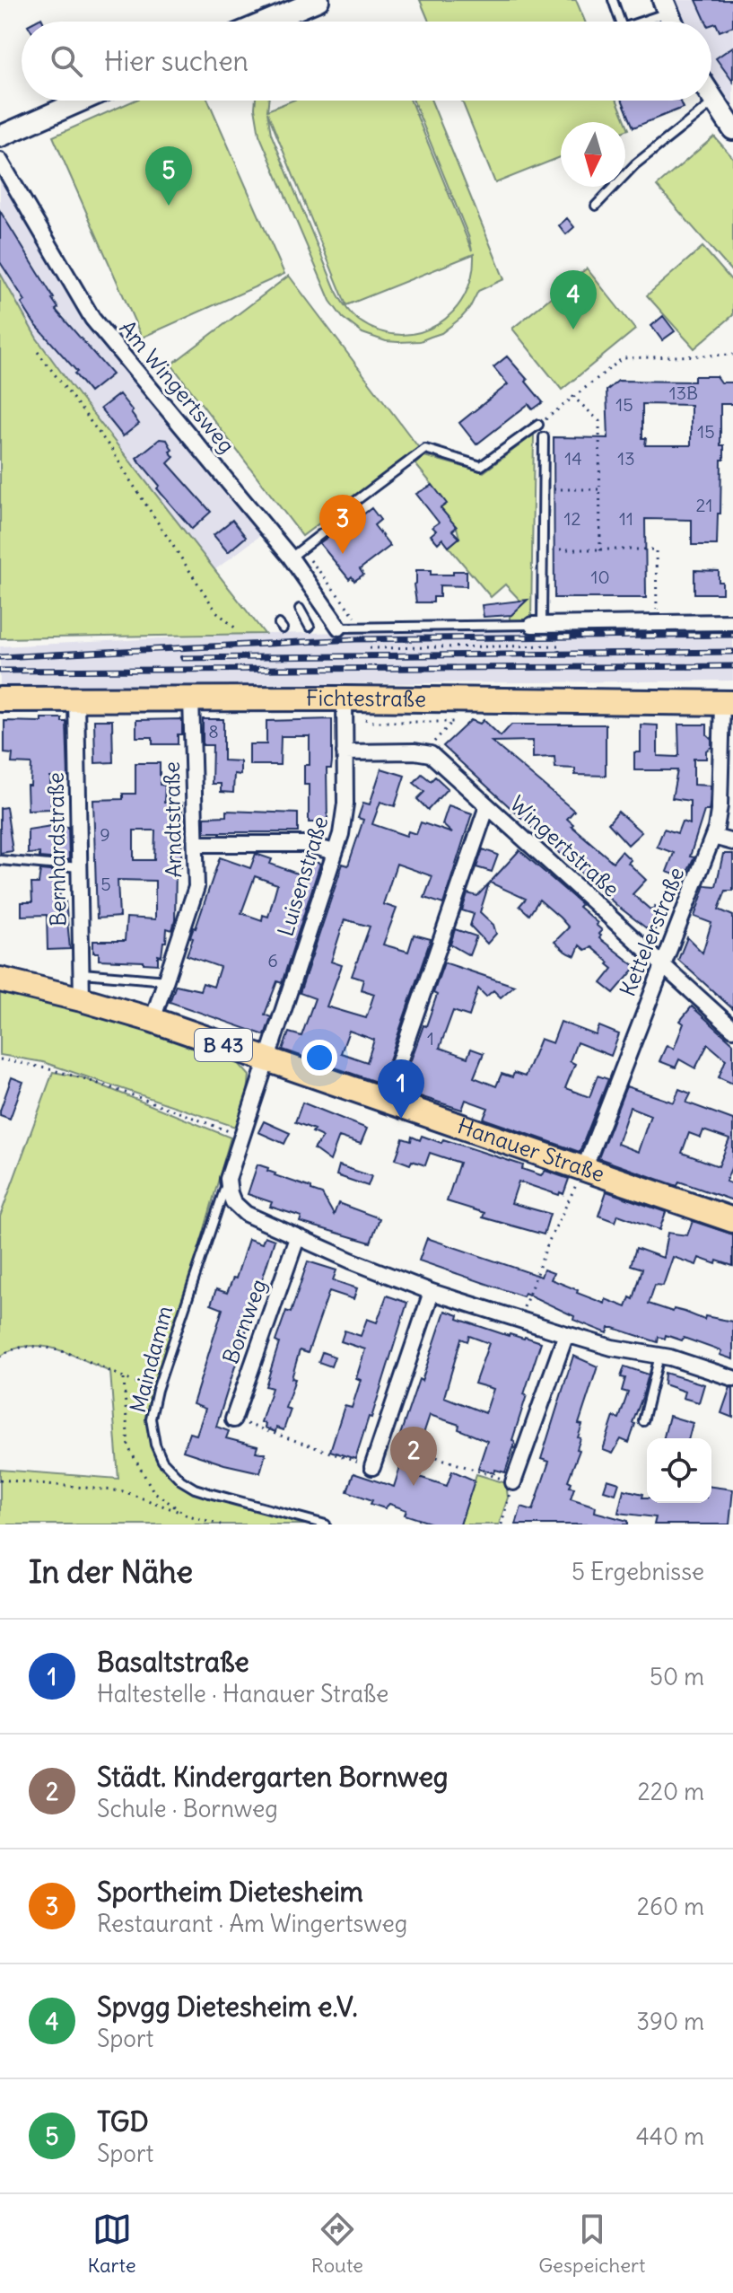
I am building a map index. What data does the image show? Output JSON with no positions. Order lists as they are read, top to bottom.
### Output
{
  "streets": {
    "main road": ["Fichtestraße", "B 43", "Hanauer Straße"],
    "street": [
      "Am Wingertsweg",
      "Arndtstraße",
      "Wingertstraße",
      "Bernhardstraße",
      "Luisenstraße",
      "Kettelerstraße",
      "Bornweg"
    ],
    "lane": ["Maindamm"]
  },
  "crossings": [
    ["Fichtestraße", "Arndtstraße"],
    ["Fichtestraße", "Bernhardstraße"],
    ["Fichtestraße", "Luisenstraße"],
    ["Fichtestraße", "Kettelerstraße"],
    ["Arndtstraße", "Hanauer Straße"],
    ["Wingertstraße", "Kettelerstraße"],
    ["Bernhardstraße", "Hanauer Straße"],
    ["Luisenstraße", "Hanauer Straße"],
    ["Kettelerstraße", "Hanauer Straße"]
  ],
  "house_numbers": [
    "13B",
    "15",
    "15",
    "14",
    "13",
    "21",
    "12",
    "11",
    "10",
    "8",
    "9",
    "5",
    "6",
    "1"
  ],
  "north": "bottom",
  "page": {
    "search": "Hier suchen",
    "pins": [
      "5",
      "4",
      "3",
      "1",
      "2"
    ],
    "heading": ["In der Nähe", "5 Ergebnisse"],
    "list": [
      {
        "mark": "1",
        "name": "Basaltstraße",
        "note": "Haltestelle · Hanauer Straße",
        "value": "50 m"
      },
      {
        "mark": "2",
        "name": "Städt. Kindergarten Bornweg",
        "note": "Schule · Bornweg",
        "value": "220 m"
      },
      {
        "mark": "3",
        "name": "Sportheim Dietesheim",
        "note": "Restaurant · Am Wingertsweg",
        "value": "260 m"
      },
      {
        "mark": "4",
        "name": "Spvgg Dietesheim e.V.",
        "note": "Sport",
        "value": "390 m"
      },
      {
        "mark": "5",
        "name": "TGD",
        "note": "Sport",
        "value": "440 m"
      }
    ],
    "nav": ["Karte", "Route", "Gespeichert"]
  }
}
